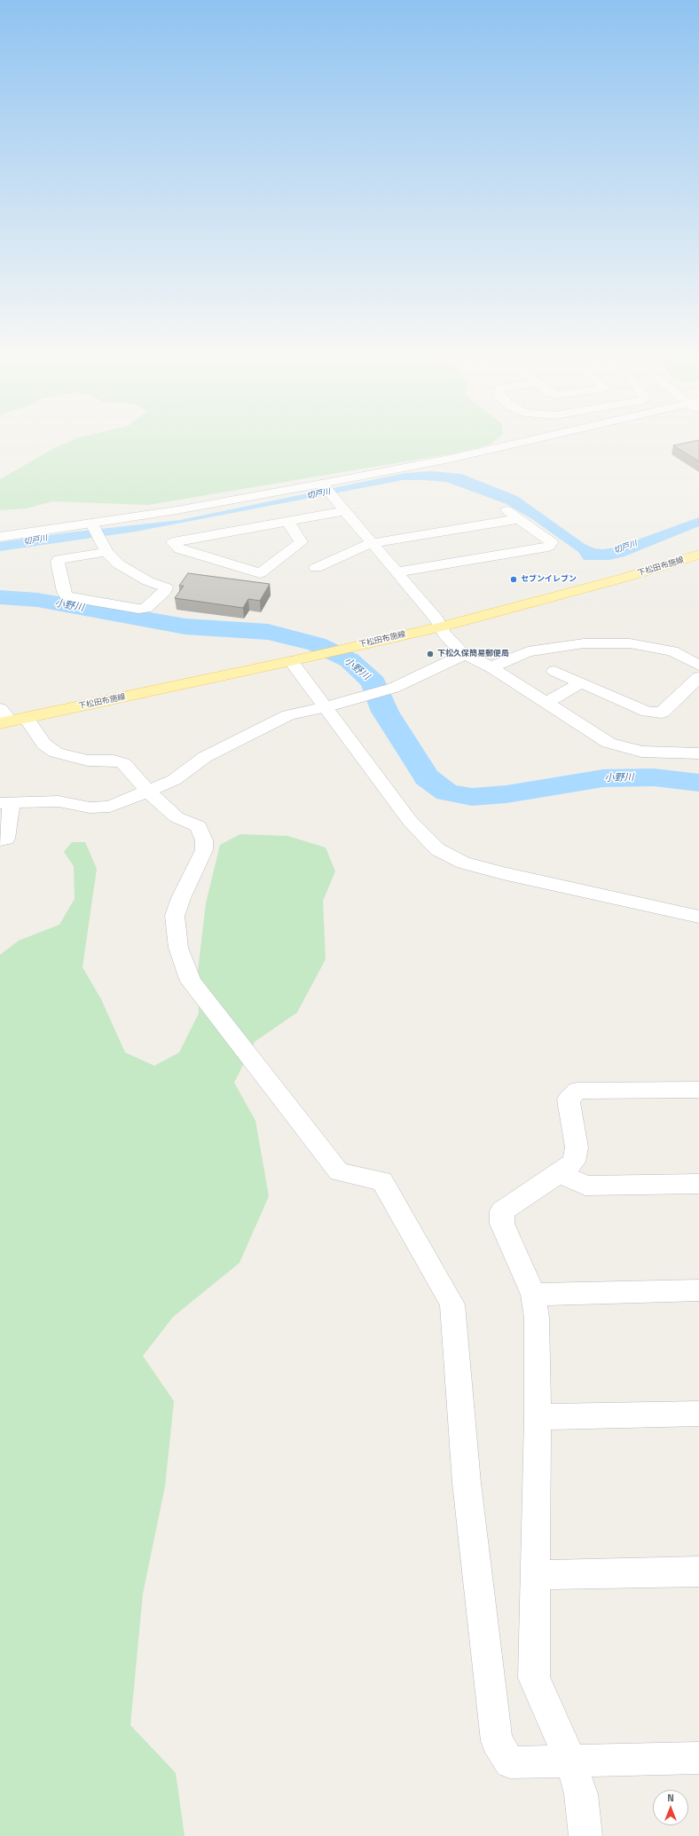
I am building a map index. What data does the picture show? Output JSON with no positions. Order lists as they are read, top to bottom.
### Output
{
  "streets": {
    "main road": ["下松田布施線"]
  },
  "water": ["切戸川", "小野川"],
  "places": ["セブンイレブン", "下松久保簡易郵便局"],
  "north": "top"
}
